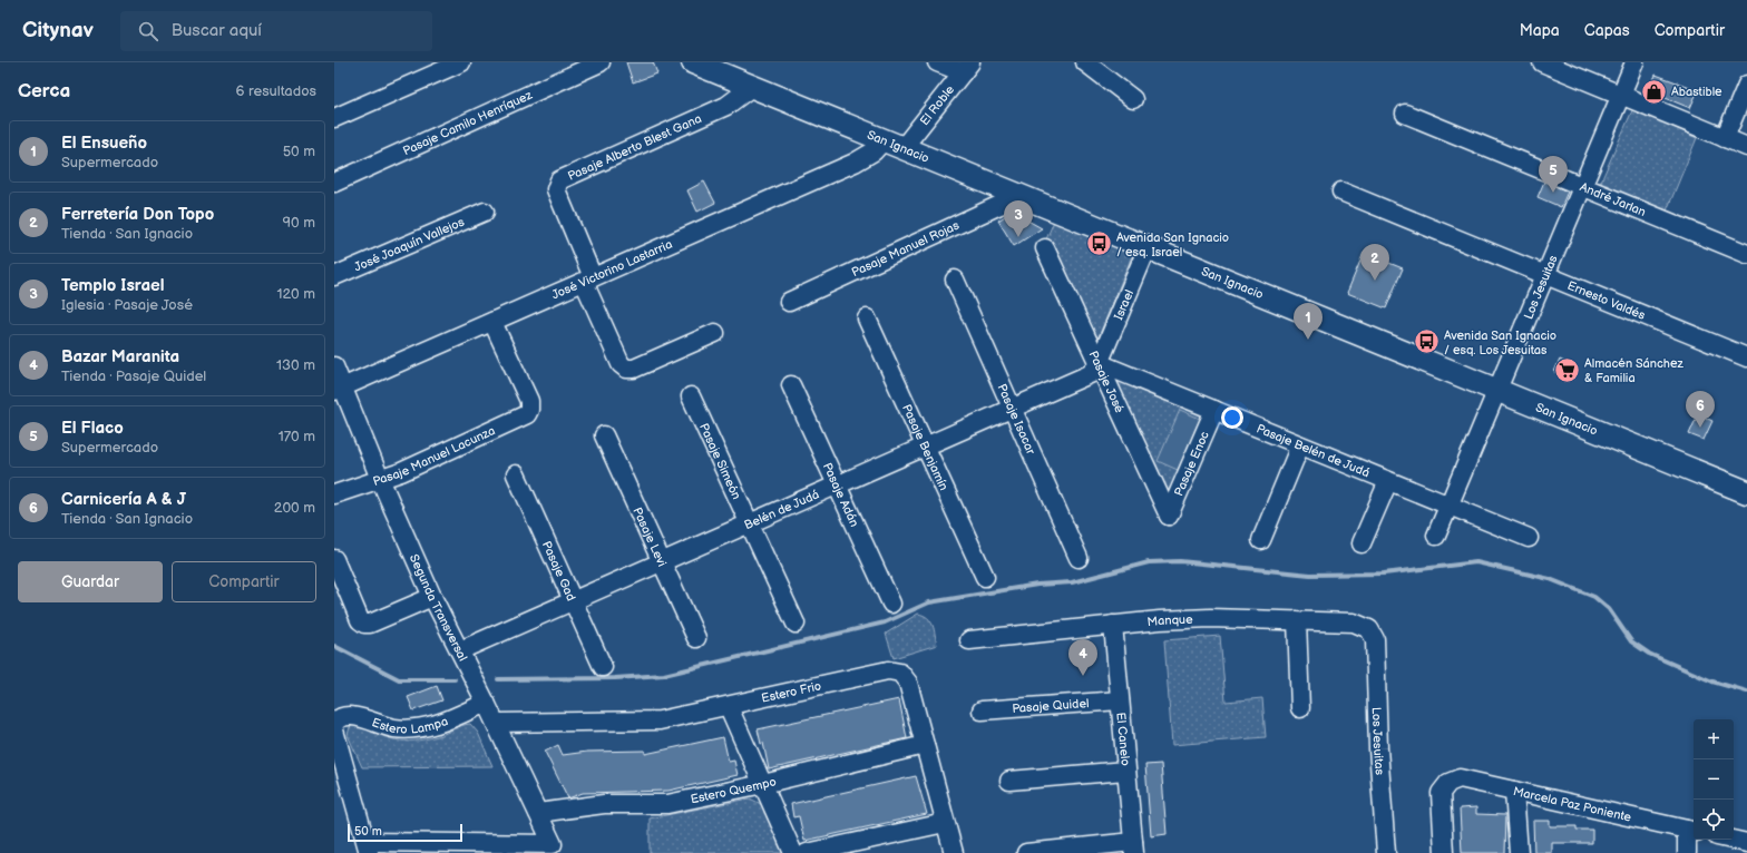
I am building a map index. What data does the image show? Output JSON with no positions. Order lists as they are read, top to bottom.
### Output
{
  "streets": {
    "main road": ["San Ignacio"],
    "street": [
      "El Roble",
      "Pasaje Camilo Henríquez",
      "Pasaje Alberto Blest Gana",
      "André Jarlan",
      "José Joaquín Vallejos",
      "Pasaje Manuel Rojas",
      "José Victorino Lastarria",
      "Los Jesuitas",
      "Ernesto Valdés",
      "Israel",
      "Pasaje José",
      "Pasaje Isacar",
      "Pasaje Benjamín",
      "Pasaje Belén de Judá",
      "Pasaje Manuel Lacunza",
      "Pasaje Simeón",
      "Pasaje Enoc",
      "Pasaje Adán",
      "Belén de Judá",
      "Pasaje Levi",
      "Pasaje Gad",
      "Segunda Transversal",
      "Manque",
      "Estero Frio",
      "Pasaje Quidel",
      "Estero Lampa",
      "El Canelo",
      "Estero Quempo",
      "Marcela Paz Poniente"
    ]
  },
  "crossings": [
    ["El Roble", "San Ignacio"],
    ["El Roble", "José Victorino Lastarria"],
    ["San Ignacio", "Pasaje Alberto Blest Gana"],
    ["San Ignacio", "Pasaje Manuel Rojas"],
    ["San Ignacio", "José Victorino Lastarria"],
    ["San Ignacio", "Los Jesuitas"],
    ["San Ignacio", "Israel"],
    ["Pasaje Alberto Blest Gana", "José Victorino Lastarria"],
    ["André Jarlan", "Los Jesuitas"],
    ["José Victorino Lastarria", "Pasaje Manuel Lacunza"],
    ["José Victorino Lastarria", "Segunda Transversal"],
    ["Los Jesuitas", "Ernesto Valdés"],
    ["Los Jesuitas", "Pasaje Belén de Judá"],
    ["Los Jesuitas", "Manque"],
    ["Israel", "Pasaje José"],
    ["Israel", "Pasaje Belén de Judá"],
    ["Israel", "Belén de Judá"],
    ["Pasaje José", "Pasaje Belén de Judá"],
    ["Pasaje José", "Pasaje Enoc"],
    ["Pasaje José", "Belén de Judá"],
    ["Pasaje Isacar", "Belén de Judá"],
    ["Pasaje Benjamín", "Belén de Judá"],
    ["Pasaje Belén de Judá", "Pasaje Enoc"],
    ["Pasaje Belén de Judá", "Belén de Judá"],
    ["Pasaje Manuel Lacunza", "Segunda Transversal"],
    ["Pasaje Simeón", "Belén de Judá"],
    ["Pasaje Adán", "Belén de Judá"],
    ["Belén de Judá", "Pasaje Levi"],
    ["Belén de Judá", "Pasaje Gad"],
    ["Belén de Judá", "Segunda Transversal"],
    ["Segunda Transversal", "Estero Frio"],
    ["Segunda Transversal", "Estero Lampa"],
    ["Segunda Transversal", "Estero Quempo"],
    ["Manque", "El Canelo"],
    ["Estero Frio", "Estero Quempo"],
    ["Pasaje Quidel", "El Canelo"]
  ],
  "places": {
    "shop": ["Abastible"],
    "bus stop": ["Avenida San Ignacio / esq. Israel", "Avenida San Ignacio / esq. Los Jesuitas"],
    "supermarket": ["Almacén Sánchez & Familia"]
  },
  "scale_bar": "50 m",
  "page": {
    "header": "Citynav",
    "search": "Buscar aquí",
    "nav": ["Mapa", "Capas", "Compartir"],
    "heading": ["Cerca", "6 resultados"],
    "list": [
      {
        "mark": "1",
        "name": "El Ensueño",
        "note": "Supermercado",
        "value": "50 m"
      },
      {
        "mark": "2",
        "name": "Ferretería Don Topo",
        "note": "Tienda · San Ignacio",
        "value": "90 m"
      },
      {
        "mark": "3",
        "name": "Templo Israel",
        "note": "Iglesia · Pasaje José",
        "value": "120 m"
      },
      {
        "mark": "4",
        "name": "Bazar Maranita",
        "note": "Tienda · Pasaje Quidel",
        "value": "130 m"
      },
      {
        "mark": "5",
        "name": "El Flaco",
        "note": "Supermercado",
        "value": "170 m"
      },
      {
        "mark": "6",
        "name": "Carnicería A & J",
        "note": "Tienda · San Ignacio",
        "value": "200 m"
      }
    ],
    "pins": [
      "5",
      "3",
      "2",
      "1",
      "6",
      "4"
    ],
    "buttons": ["Guardar", "Compartir"],
    "map_buttons": ["+", "−"],
    "scale": "50 m"
  }
}
